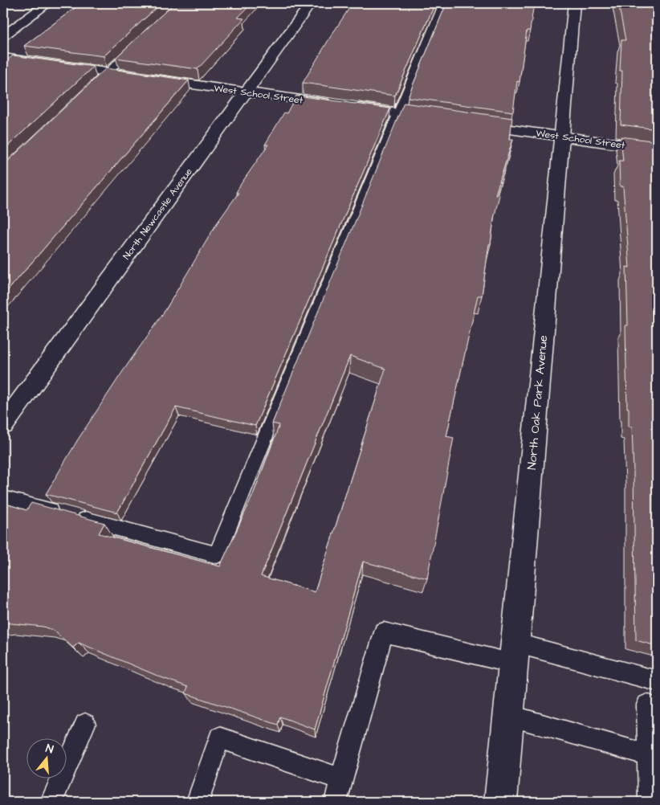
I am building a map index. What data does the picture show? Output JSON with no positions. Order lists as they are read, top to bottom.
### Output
{
  "streets": {
    "street": ["West School Street", "North Newcastle Avenue", "North Oak Park Avenue"]
  },
  "crossings": [
    ["West School Street", "North Newcastle Avenue"],
    ["West School Street", "North Oak Park Avenue"]
  ],
  "north": "top"
}
